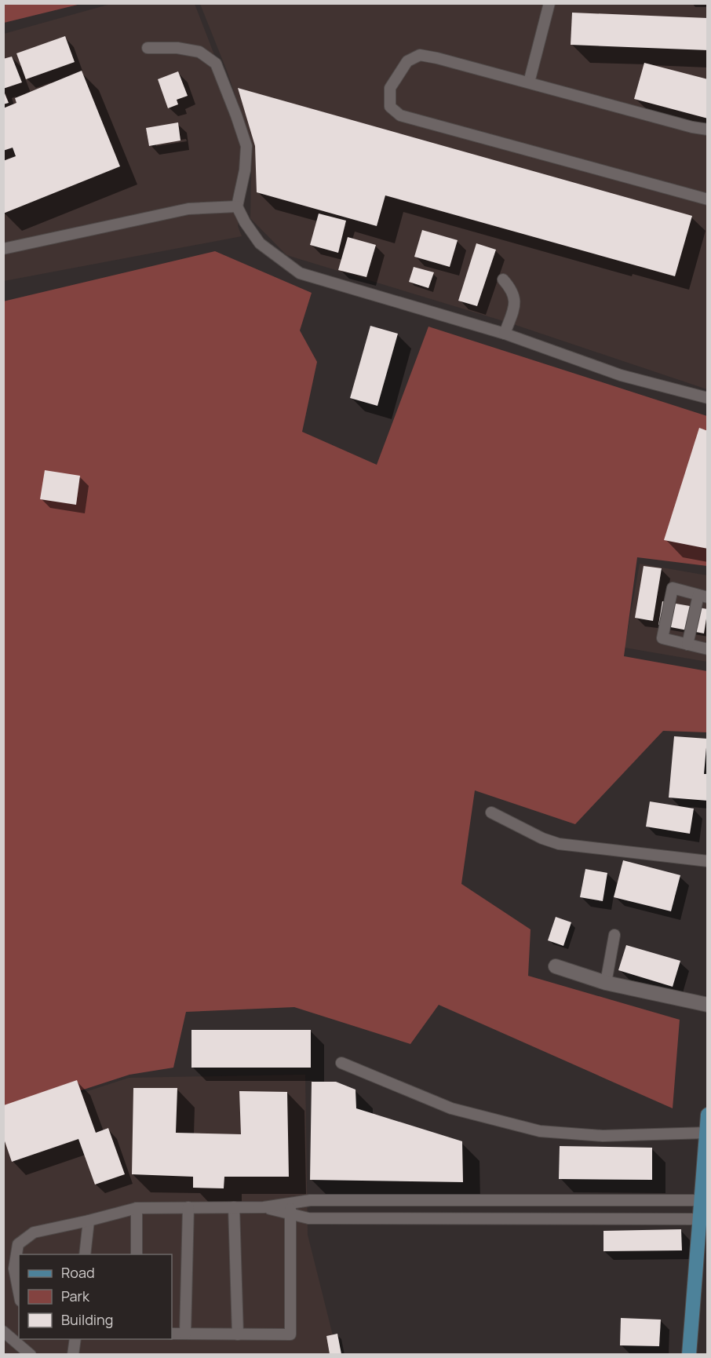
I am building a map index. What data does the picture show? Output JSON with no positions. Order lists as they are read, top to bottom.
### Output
{
  "legend": ["Road", "Park", "Building"]
}
